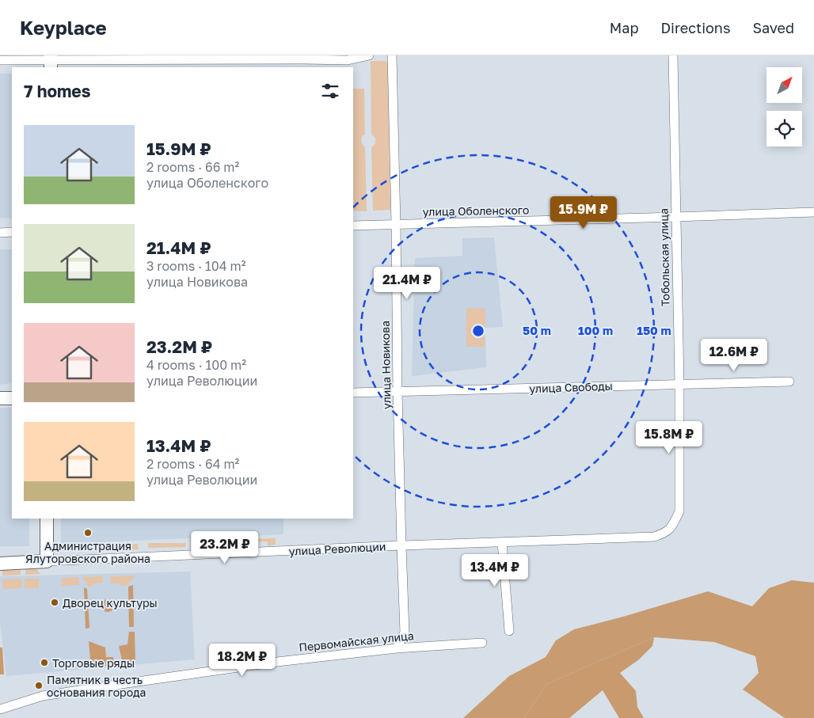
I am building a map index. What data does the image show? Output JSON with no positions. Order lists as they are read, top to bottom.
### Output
{
  "streets": {
    "main road": ["улица Революции"],
    "street": [
      "улица Оболенского",
      "Тобольская улица",
      "улица Новикова",
      "улица Свободы",
      "Первомайская улица"
    ]
  },
  "crossings": [
    ["улица Оболенского", "Тобольская улица"],
    ["улица Оболенского", "улица Новикова"],
    ["Тобольская улица", "улица Свободы"],
    ["Тобольская улица", "улица Революции"],
    ["улица Новикова", "улица Свободы"],
    ["улица Новикова", "улица Революции"],
    ["улица Новикова", "Первомайская улица"]
  ],
  "places": [
    "Администрация Ялуторовского района",
    "Дворец культуры",
    "Торговые ряды",
    "Памятник в честь основания города"
  ],
  "north": "top right",
  "page": {
    "header": "Keyplace",
    "nav": ["Map", "Directions", "Saved"],
    "heading": "7 homes",
    "list": [
      {
        "name": "15.9M ₽",
        "note": "2 rooms · 66 m² · улица Оболенского"
      },
      {
        "name": "21.4M ₽",
        "note": "3 rooms · 104 m² · улица Новикова"
      },
      {
        "name": "23.2M ₽",
        "note": "4 rooms · 100 m² · улица Революции"
      },
      {
        "name": "13.4M ₽",
        "note": "2 rooms · 64 m² · улица Революции"
      }
    ],
    "price": [
      "15.9M ₽",
      "21.4M ₽",
      "12.6M ₽",
      "15.8M ₽",
      "23.2M ₽",
      "13.4M ₽",
      "18.2M ₽"
    ]
  },
  "rings": ["50 m", "100 m", "150 m"]
}
